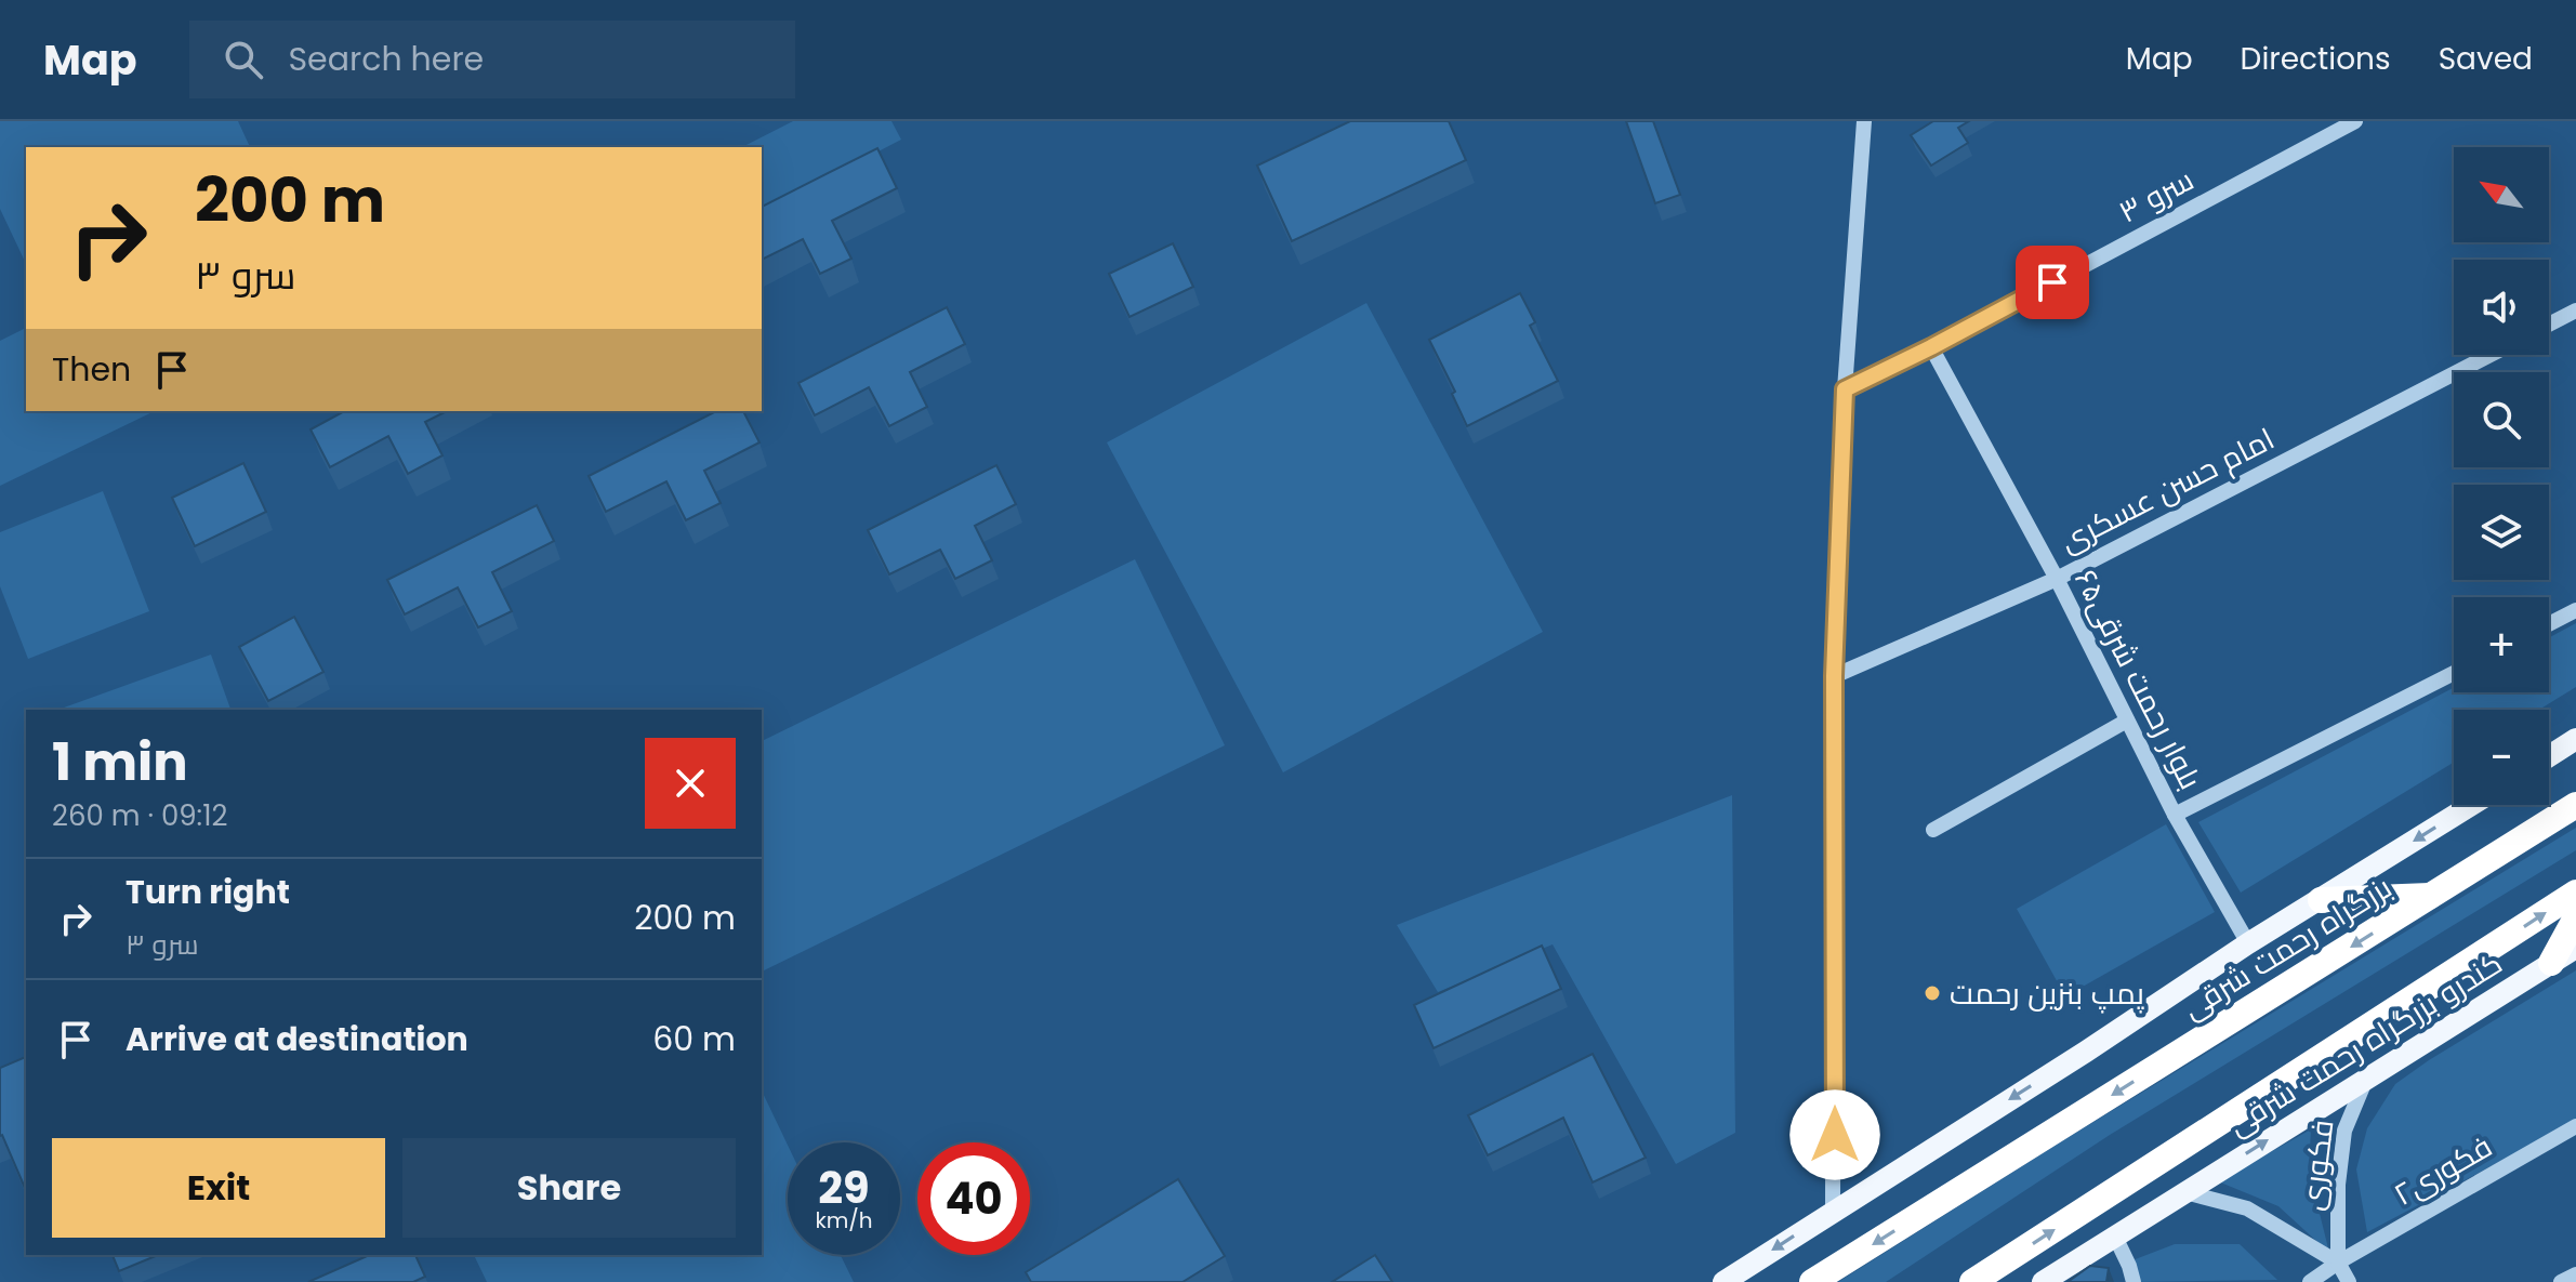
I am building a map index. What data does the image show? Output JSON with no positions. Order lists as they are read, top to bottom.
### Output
{
  "streets": {
    "highway": ["بزرگراه رحمت شرقی"],
    "main road": ["کندرو بزرگراه رحمت شرقی"],
    "street": [
      "سرو ۳",
      "امام حسن عسکری",
      "بلوار رحمت شرقی۶۵",
      "فکوری",
      "فکوری۲"
    ]
  },
  "crossings": [
    ["سرو ۳", "بلوار رحمت شرقی۶۵"],
    ["امام حسن عسکری", "بلوار رحمت شرقی۶۵"],
    ["کندرو بزرگراه رحمت شرقی", "فکوری"],
    ["فکوری", "فکوری۲"]
  ],
  "places": ["پمپ بنزین رحمت"],
  "north": "top left",
  "page": {
    "header": "Map",
    "search": "Search here",
    "nav": ["Map", "Directions", "Saved"],
    "map_buttons": ["+", "−"],
    "turn": ["200 m", "سرو ۳"],
    "then": "Then",
    "heading": ["1 min", "260 m · 09:12"],
    "list": [
      {
        "name": "Turn right",
        "note": "سرو ۳",
        "value": "200 m"
      },
      {
        "name": "Arrive at destination",
        "value": "60 m"
      }
    ],
    "buttons": ["Exit", "Share"],
    "speed": "29 km/h",
    "limit": "40"
  }
}
